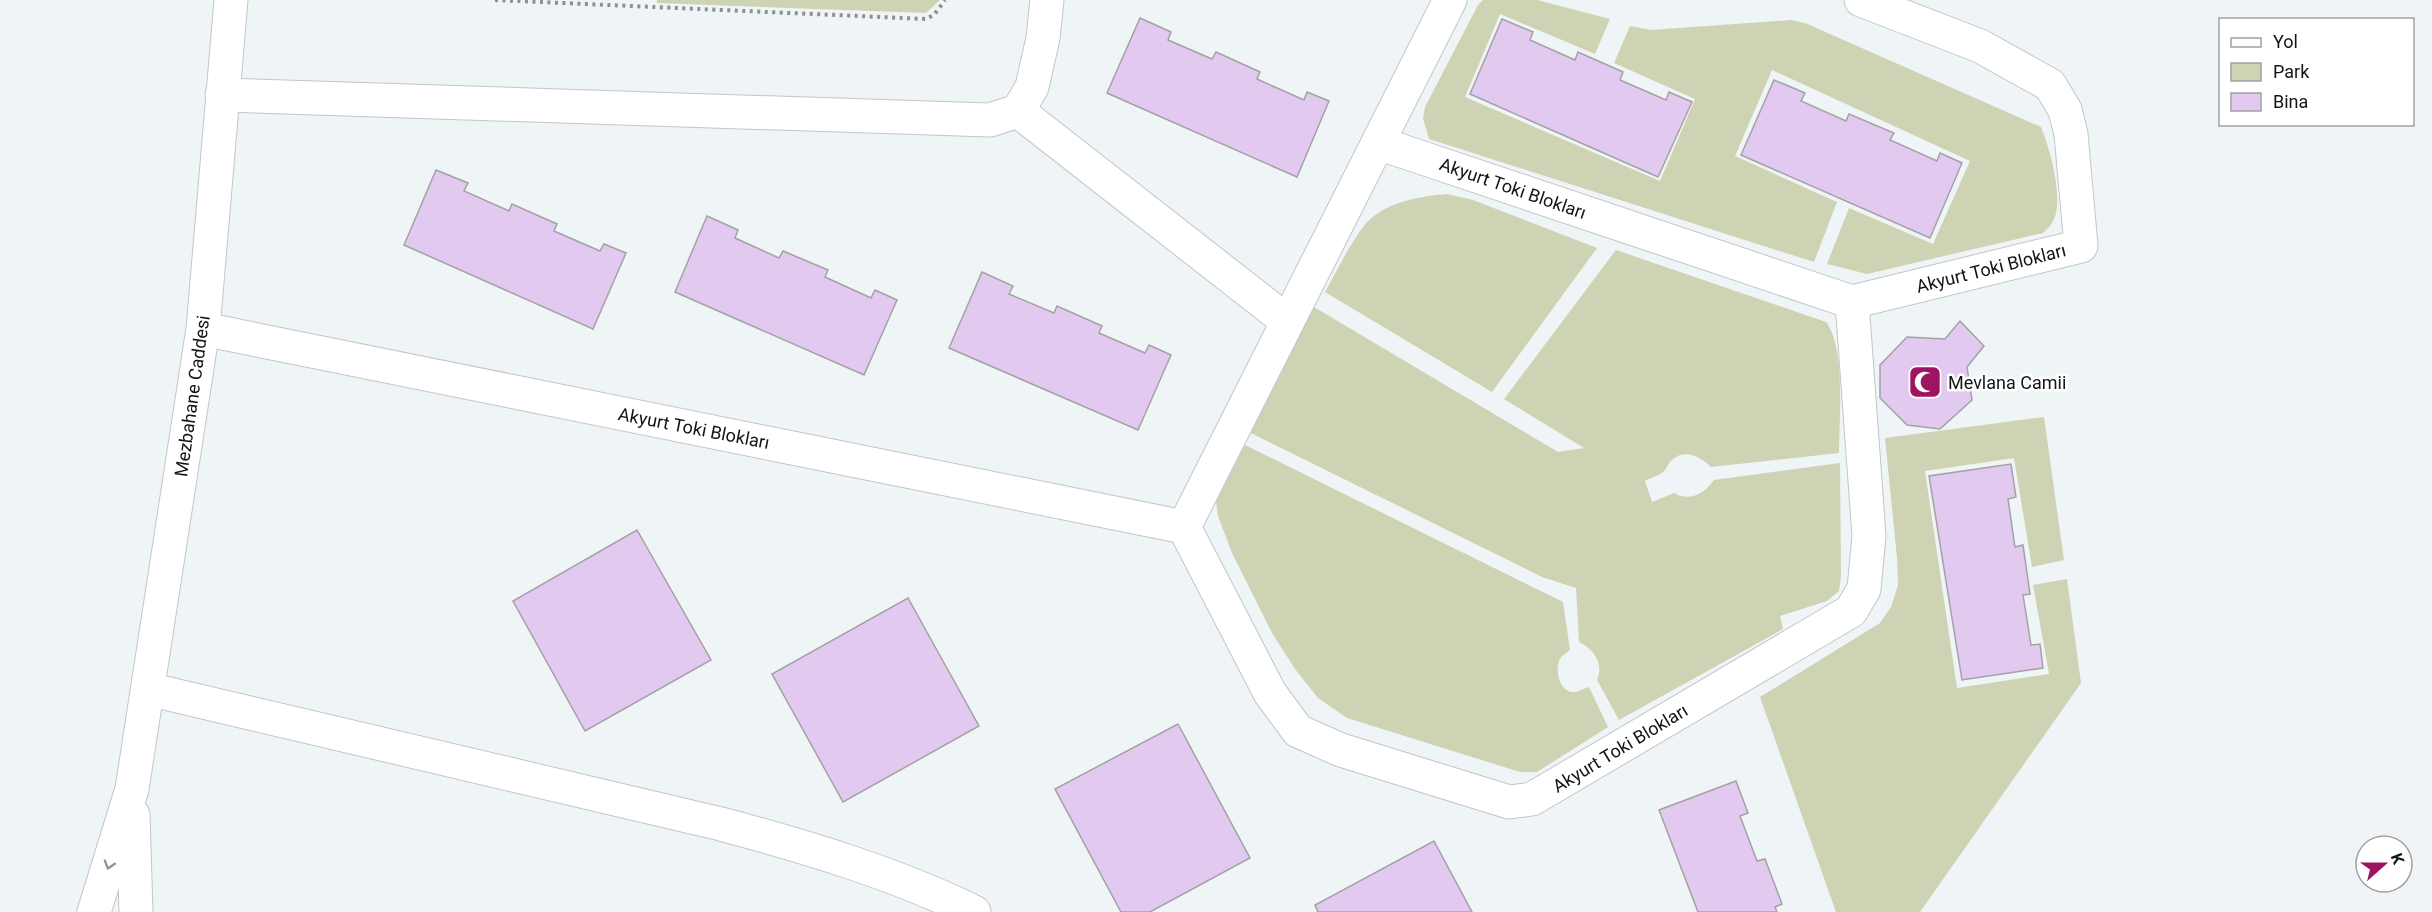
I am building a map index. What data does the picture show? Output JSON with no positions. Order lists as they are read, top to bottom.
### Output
{
  "streets": {
    "street": ["Akyurt Toki Blokları", "Mezbahane Caddesi"]
  },
  "crossings": [
    ["Akyurt Toki Blokları", "Mezbahane Caddesi"]
  ],
  "places": {
    "mosque": ["Mevlana Camii"]
  },
  "legend": ["Yol", "Park", "Bina"],
  "north": "right"
}
